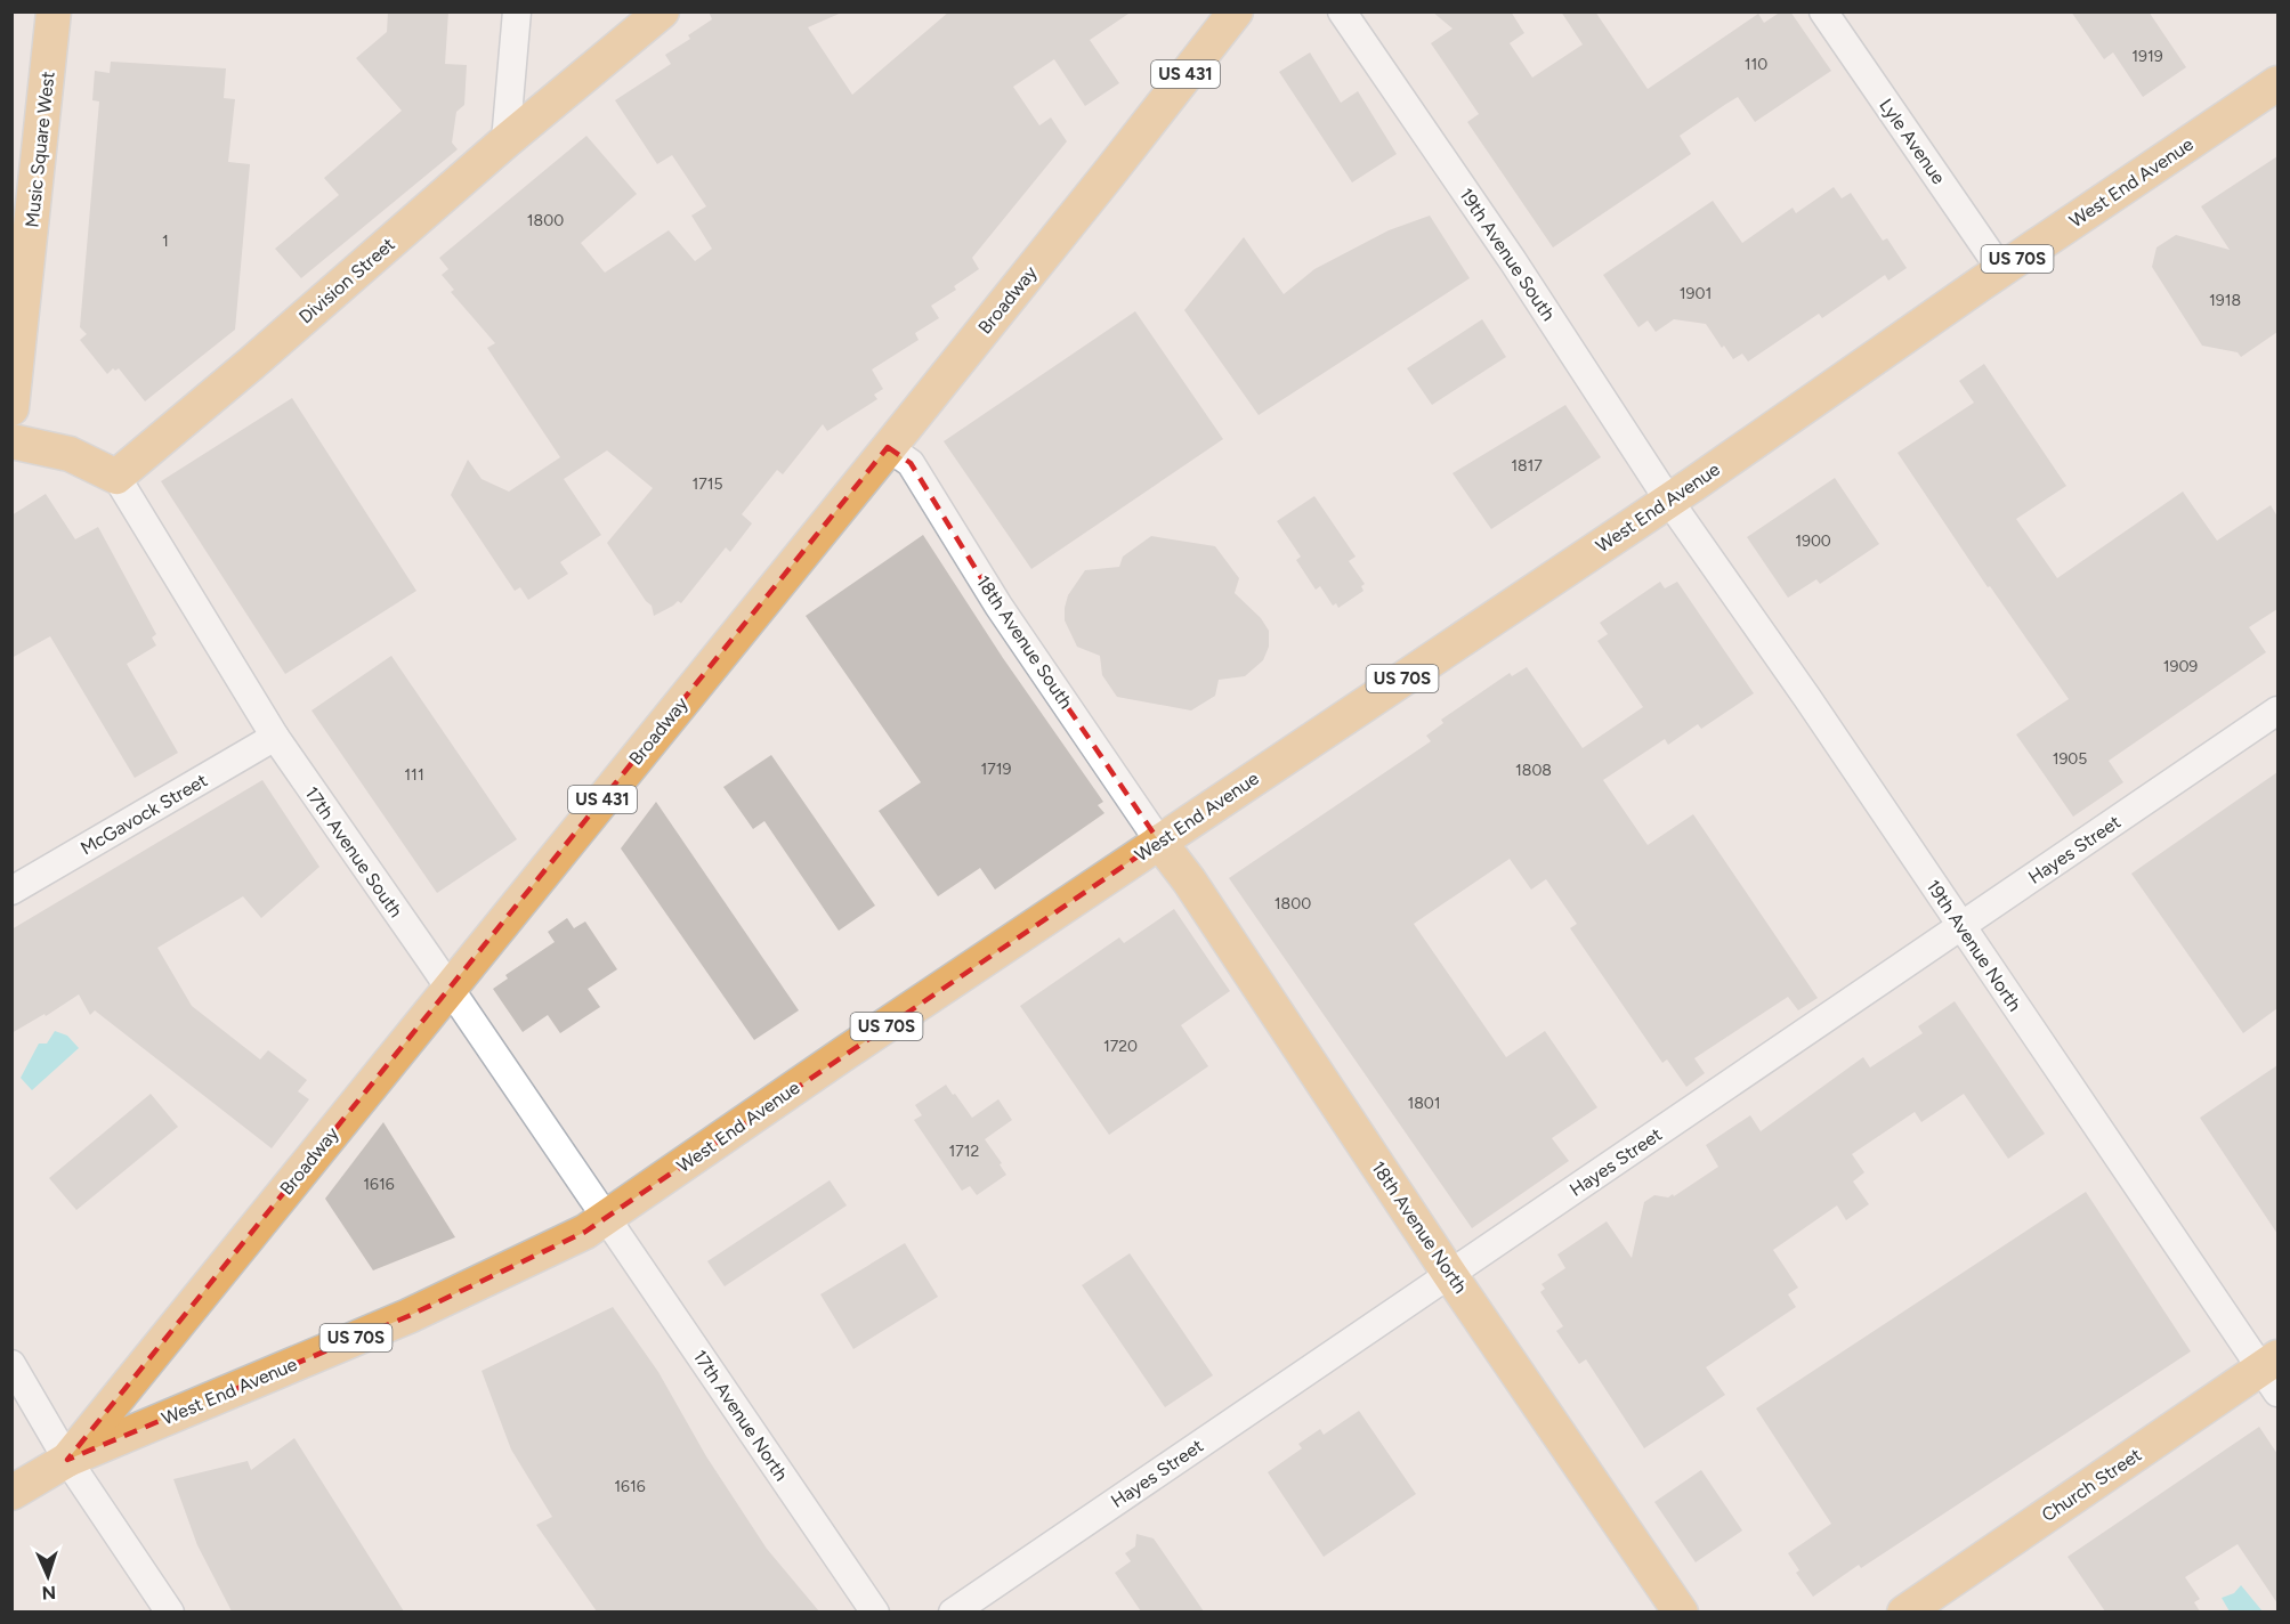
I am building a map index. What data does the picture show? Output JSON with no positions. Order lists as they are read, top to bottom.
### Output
{
  "streets": {
    "main road": [
      "US 431",
      "Music Square West",
      "West End Avenue",
      "US 70S",
      "Division Street",
      "Broadway",
      "18th Avenue North",
      "Church Street"
    ],
    "street": [
      "Lyle Avenue",
      "19th Avenue South",
      "18th Avenue South",
      "McGavock Street",
      "Hayes Street",
      "17th Avenue South",
      "19th Avenue North",
      "17th Avenue North"
    ]
  },
  "crossings": [
    ["Lyle Avenue", "West End Avenue"],
    ["West End Avenue", "19th Avenue South"],
    ["West End Avenue", "Broadway"],
    ["West End Avenue", "18th Avenue South"],
    ["West End Avenue", "17th Avenue South"],
    ["West End Avenue", "19th Avenue North"],
    ["West End Avenue", "18th Avenue North"],
    ["West End Avenue", "17th Avenue North"],
    ["19th Avenue South", "19th Avenue North"],
    ["Division Street", "17th Avenue South"],
    ["Broadway", "18th Avenue South"],
    ["Broadway", "17th Avenue South"],
    ["18th Avenue South", "18th Avenue North"],
    ["McGavock Street", "17th Avenue South"],
    ["Hayes Street", "19th Avenue North"],
    ["Hayes Street", "18th Avenue North"],
    ["17th Avenue South", "17th Avenue North"],
    ["19th Avenue North", "Church Street"]
  ],
  "house_numbers": [
    "1919",
    "110",
    "1800",
    "1",
    "1901",
    "1918",
    "1817",
    "1715",
    "1900",
    "1909",
    "1905",
    "1719",
    "1808",
    "111",
    "1800",
    "1720",
    "1801",
    "1712",
    "1616",
    "1616"
  ],
  "north": "bottom"
}
